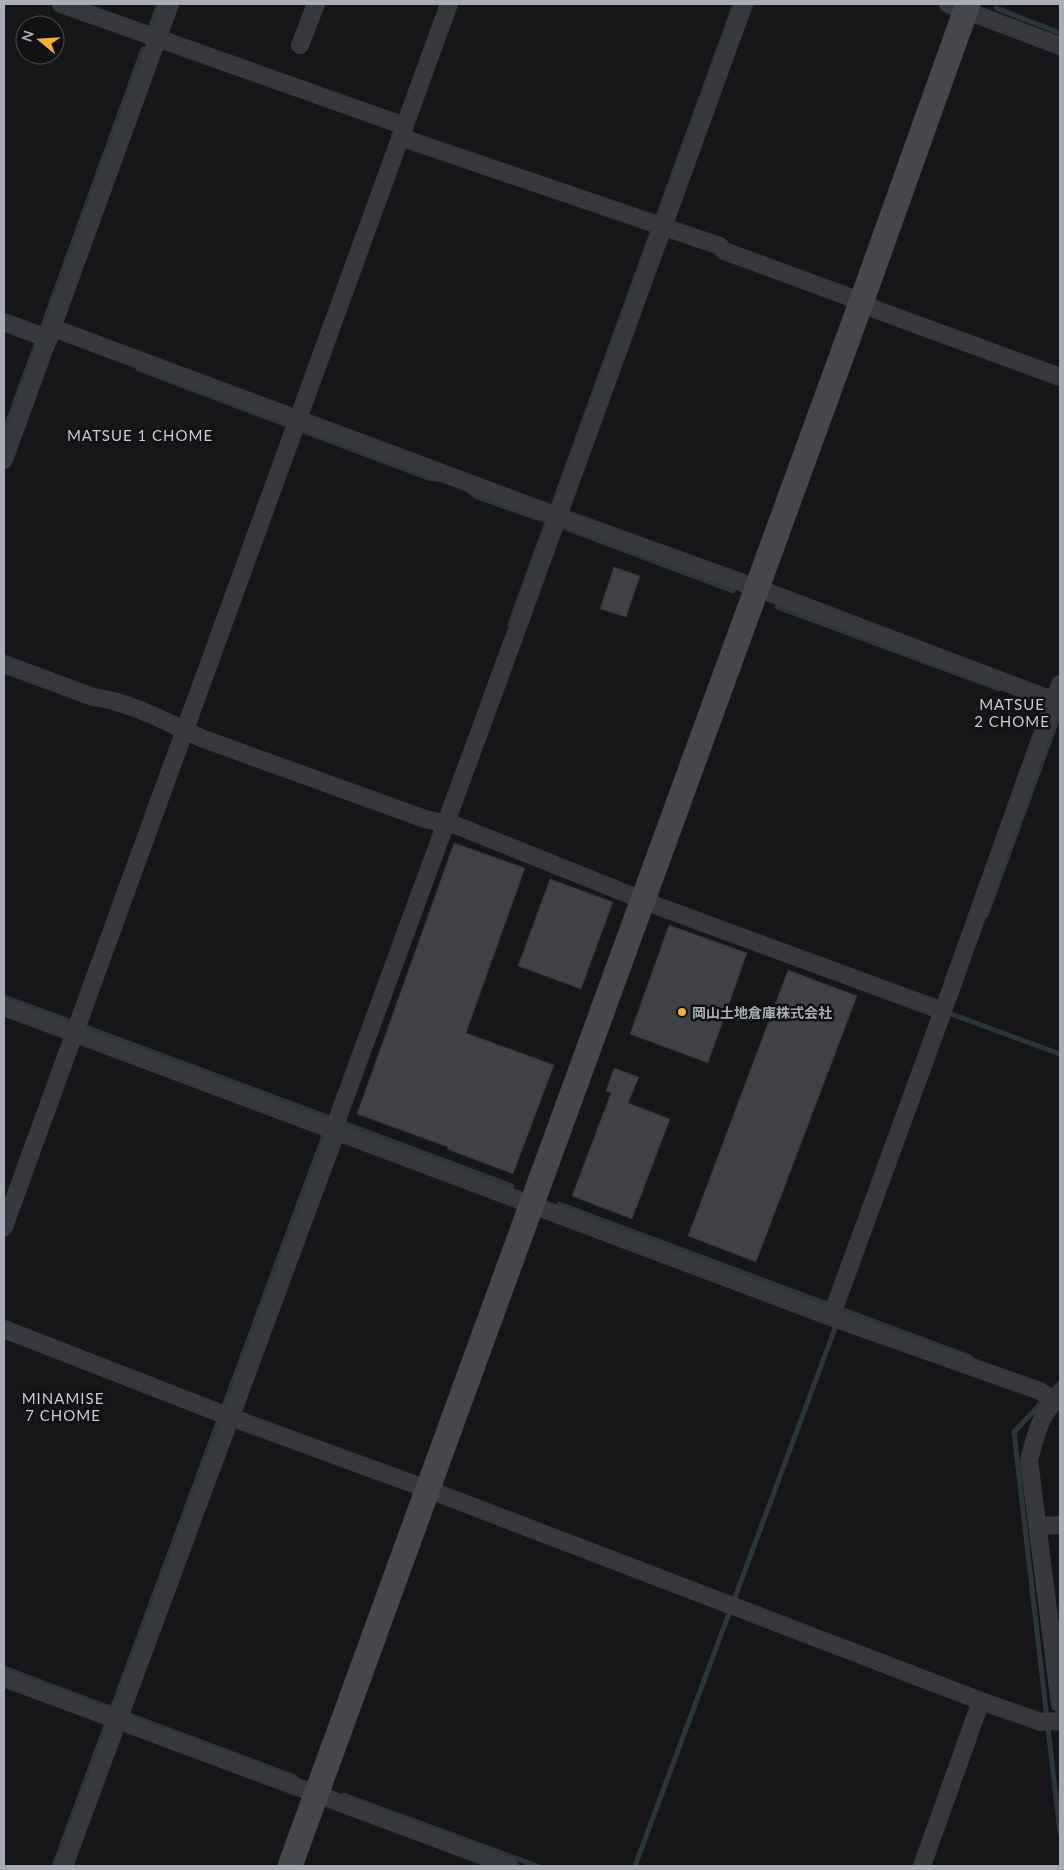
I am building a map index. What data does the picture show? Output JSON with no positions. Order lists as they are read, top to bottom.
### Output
{
  "districts": ["MATSUE 1 CHOME", "MATSUE 2 CHOME", "MINAMISE 7 CHOME"],
  "places": ["岡山土地倉庫株式会社"],
  "north": "left"
}
